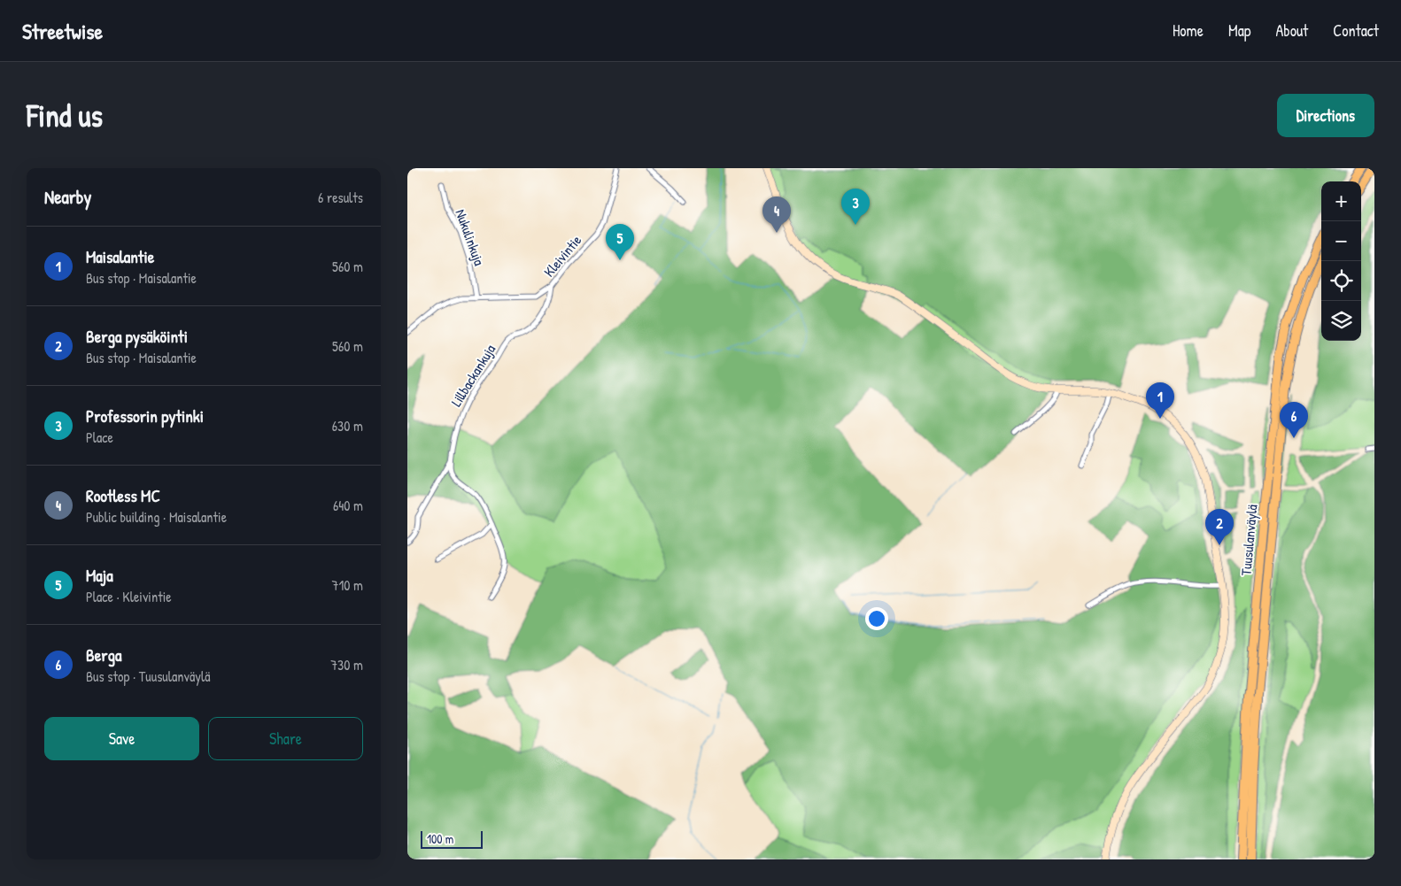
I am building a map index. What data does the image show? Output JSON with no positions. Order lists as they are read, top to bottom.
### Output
{
  "streets": {
    "highway": ["Tuusulanväylä"],
    "street": ["Nukulinkuja", "Kleivintie", "Lillbackankuja"]
  },
  "crossings": [
    ["Nukulinkuja", "Kleivintie"],
    ["Kleivintie", "Lillbackankuja"]
  ],
  "scale_bar": "100 m",
  "page": {
    "header": "Streetwise",
    "nav": [
      "Home",
      "Map",
      "About",
      "Contact"
    ],
    "buttons": [
      "Directions",
      ["Save", "Share"]
    ],
    "title": "Find us",
    "heading": ["Nearby", "6 results"],
    "map_buttons": ["+", "−"],
    "pins": [
      "3",
      "4",
      "5",
      "1",
      "6",
      "2"
    ],
    "list": [
      {
        "mark": "1",
        "name": "Maisalantie",
        "note": "Bus stop · Maisalantie",
        "value": "560 m"
      },
      {
        "mark": "2",
        "name": "Berga pysäköinti",
        "note": "Bus stop · Maisalantie",
        "value": "560 m"
      },
      {
        "mark": "3",
        "name": "Professorin pytinki",
        "note": "Place",
        "value": "630 m"
      },
      {
        "mark": "4",
        "name": "Rootless MC",
        "note": "Public building · Maisalantie",
        "value": "640 m"
      },
      {
        "mark": "5",
        "name": "Maja",
        "note": "Place · Kleivintie",
        "value": "710 m"
      },
      {
        "mark": "6",
        "name": "Berga",
        "note": "Bus stop · Tuusulanväylä",
        "value": "730 m"
      }
    ],
    "scale": "100 m"
  }
}
